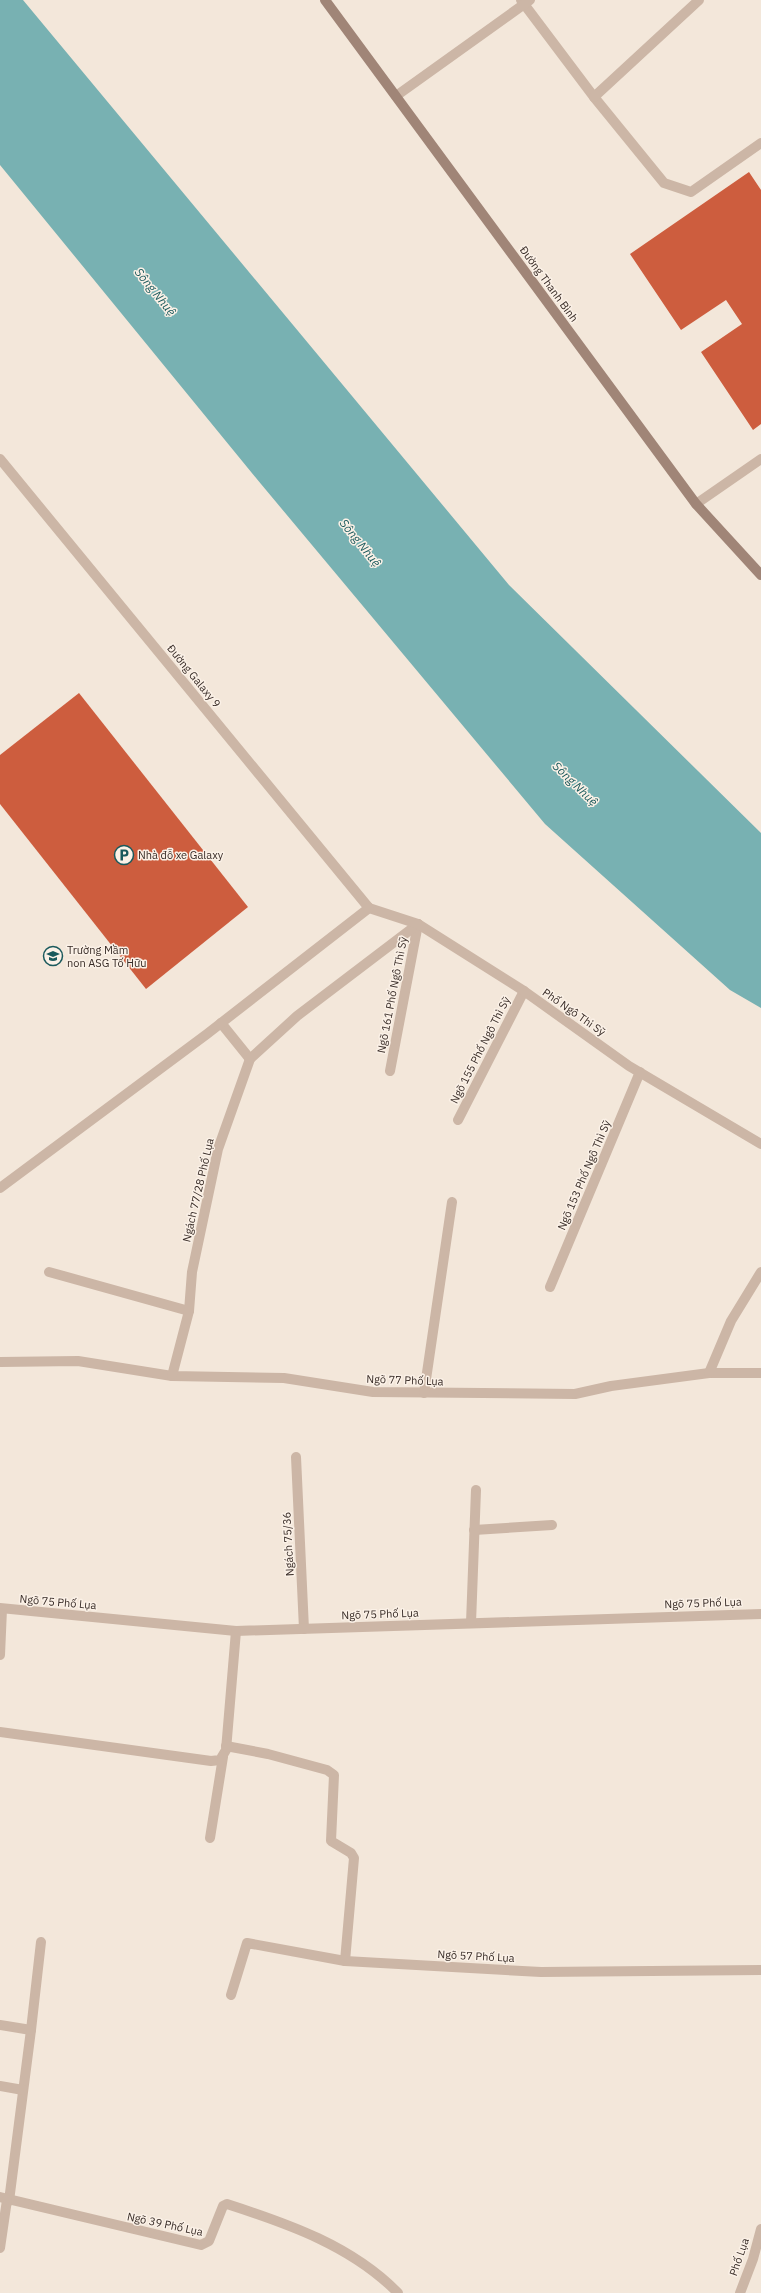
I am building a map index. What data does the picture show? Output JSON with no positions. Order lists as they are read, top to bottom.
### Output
{
  "streets": {
    "street": [
      "Đường Thanh Bình",
      "Đường Galaxy 9",
      "Ngõ 161 Phố Ngô Thì Sỹ",
      "Phố Ngô Thì Sỹ",
      "Ngõ 155 Phố Ngô Thì Sỹ",
      "Ngõ 153 Phố Ngô Thì Sỹ",
      "Ngách 77/28 Phố Lụa",
      "Ngõ 77 Phố Lụa",
      "Ngách 75/36",
      "Ngõ 75 Phố Lụa",
      "Ngõ 57 Phố Lụa",
      "Ngõ 39 Phố Lụa",
      "Phố Lụa"
    ]
  },
  "crossings": [
    ["Đường Galaxy 9", "Phố Ngô Thì Sỹ"],
    ["Ngõ 161 Phố Ngô Thì Sỹ", "Phố Ngô Thì Sỹ"],
    ["Ngõ 161 Phố Ngô Thì Sỹ", "Ngách 77/28 Phố Lụa"],
    ["Phố Ngô Thì Sỹ", "Ngõ 155 Phố Ngô Thì Sỹ"],
    ["Phố Ngô Thì Sỹ", "Ngõ 153 Phố Ngô Thì Sỹ"],
    ["Phố Ngô Thì Sỹ", "Ngách 77/28 Phố Lụa"],
    ["Ngách 77/28 Phố Lụa", "Ngõ 77 Phố Lụa"],
    ["Ngách 75/36", "Ngõ 75 Phố Lụa"]
  ],
  "water": ["Sông Nhuệ"],
  "places": {
    "parking": ["Nhà đỗ xe Galaxy"],
    "school or university": ["Trường Mầm non ASG Tố Hữu"]
  }
}
